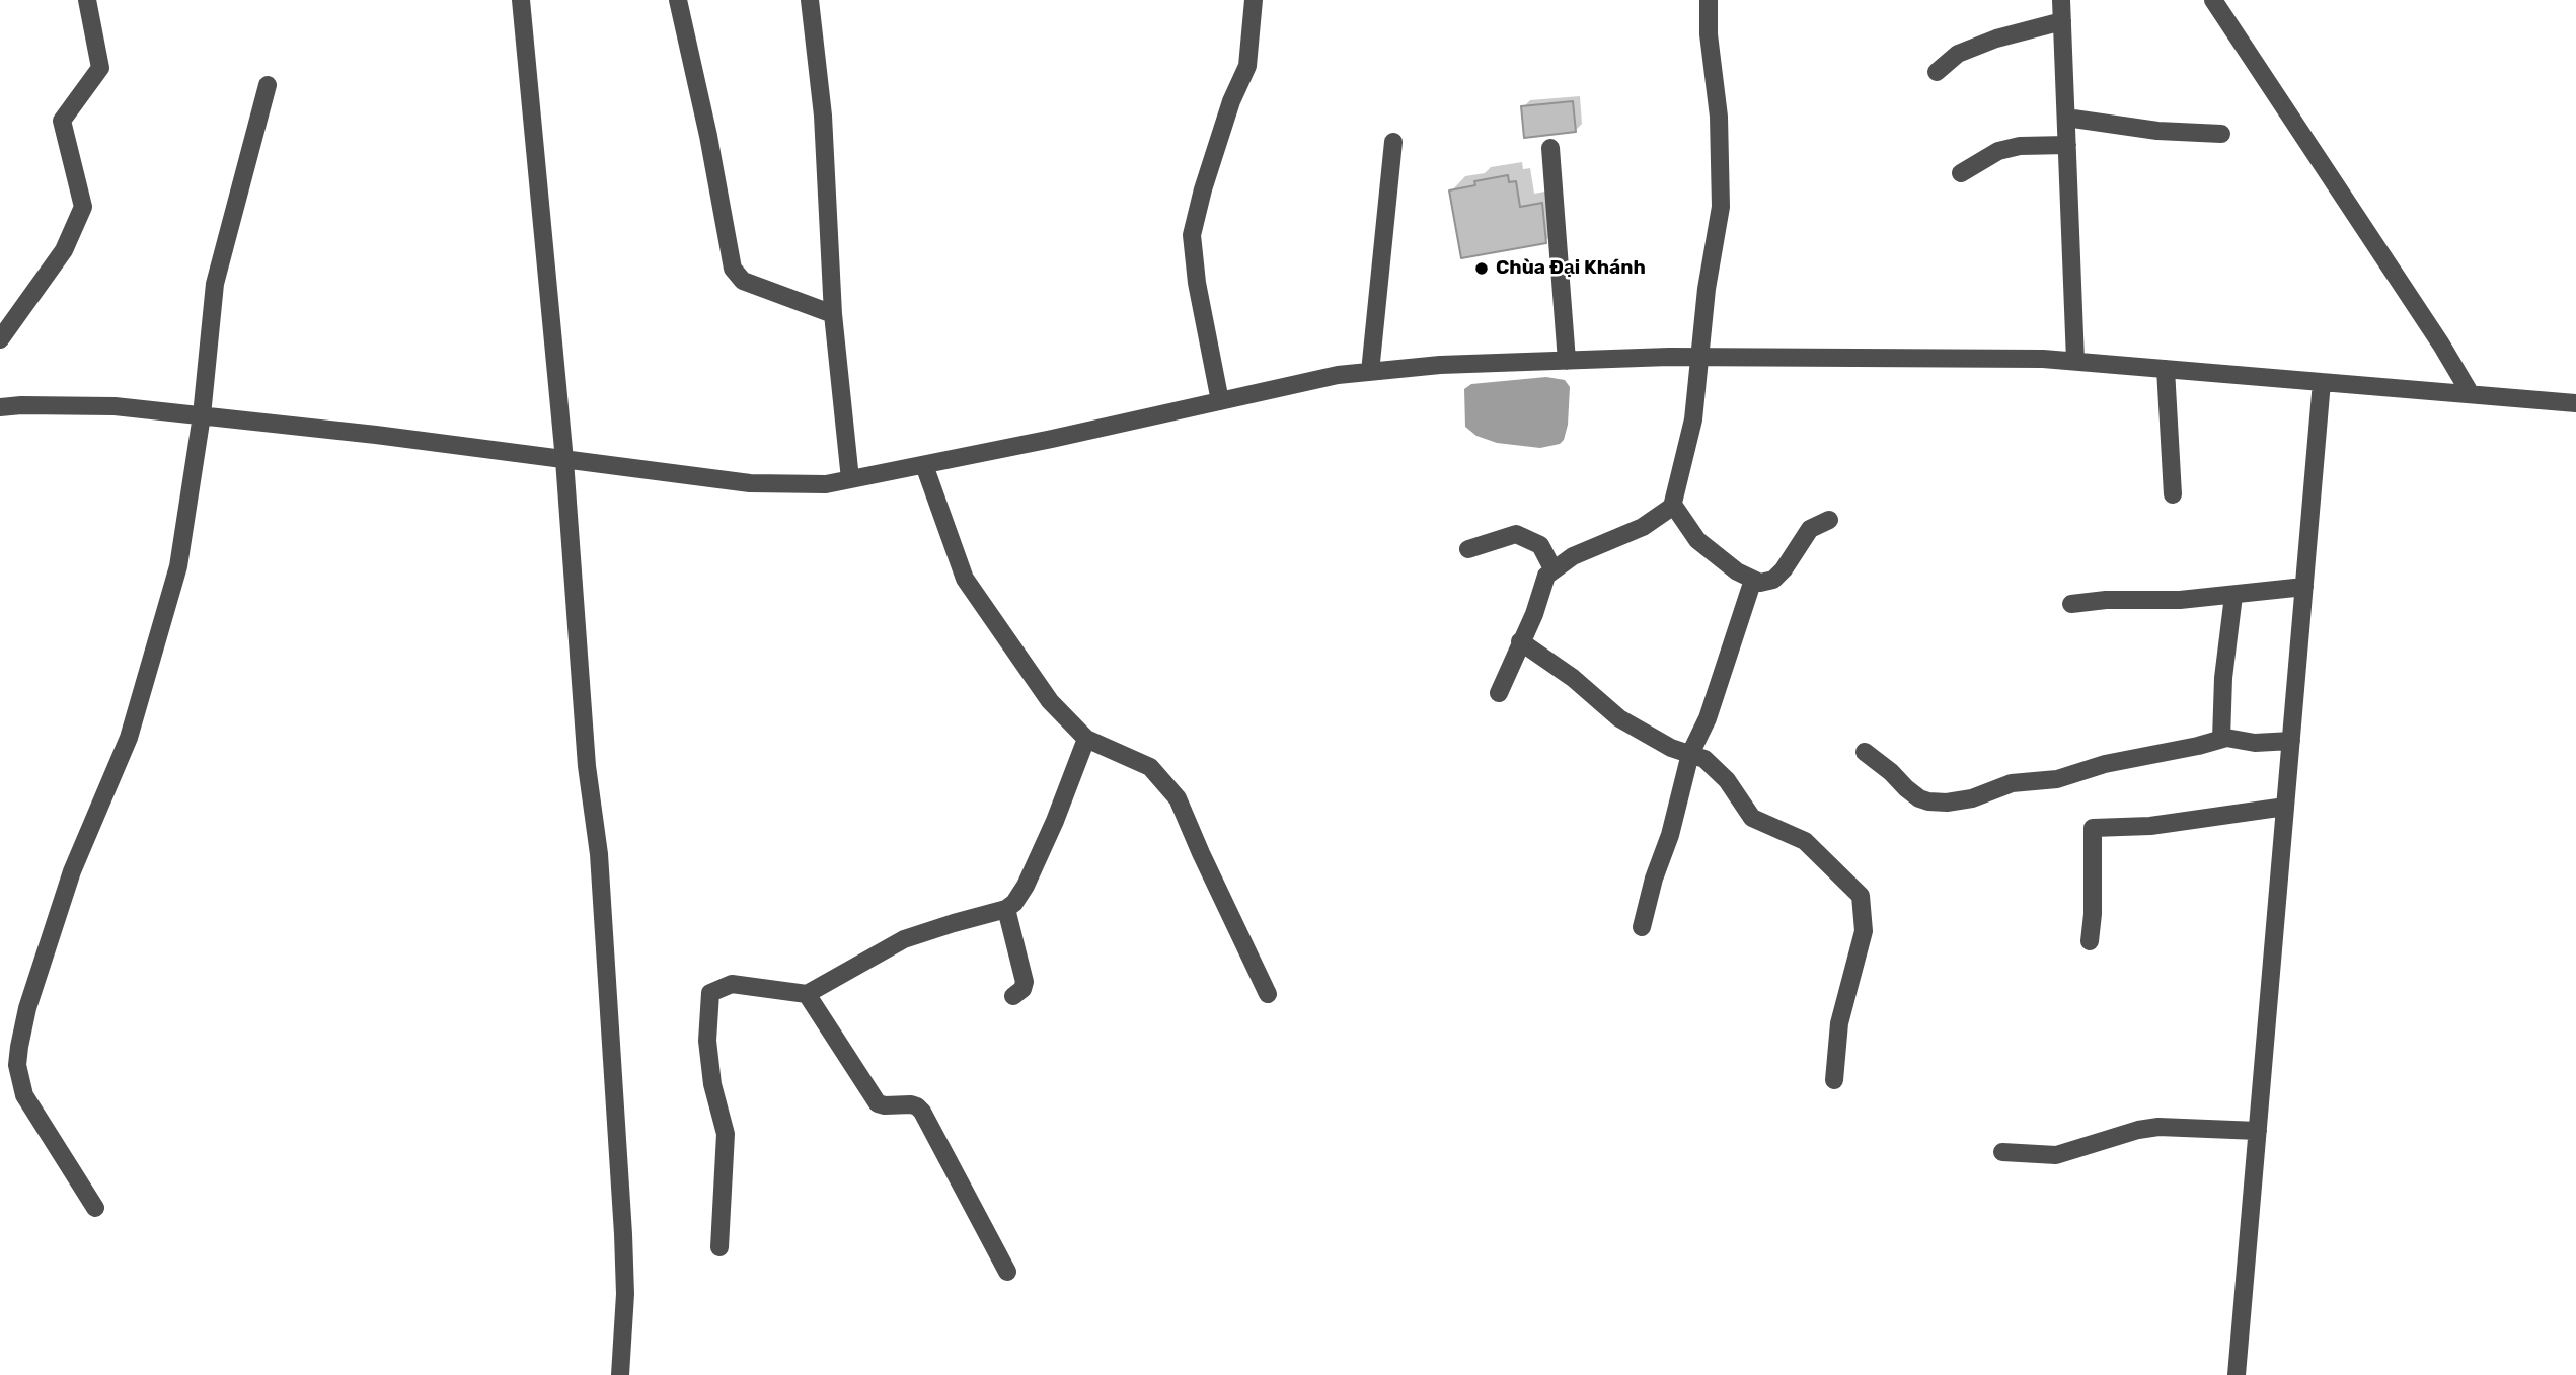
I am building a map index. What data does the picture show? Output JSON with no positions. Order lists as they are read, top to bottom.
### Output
{
  "places": ["Chùa Đại Khánh"]
}
